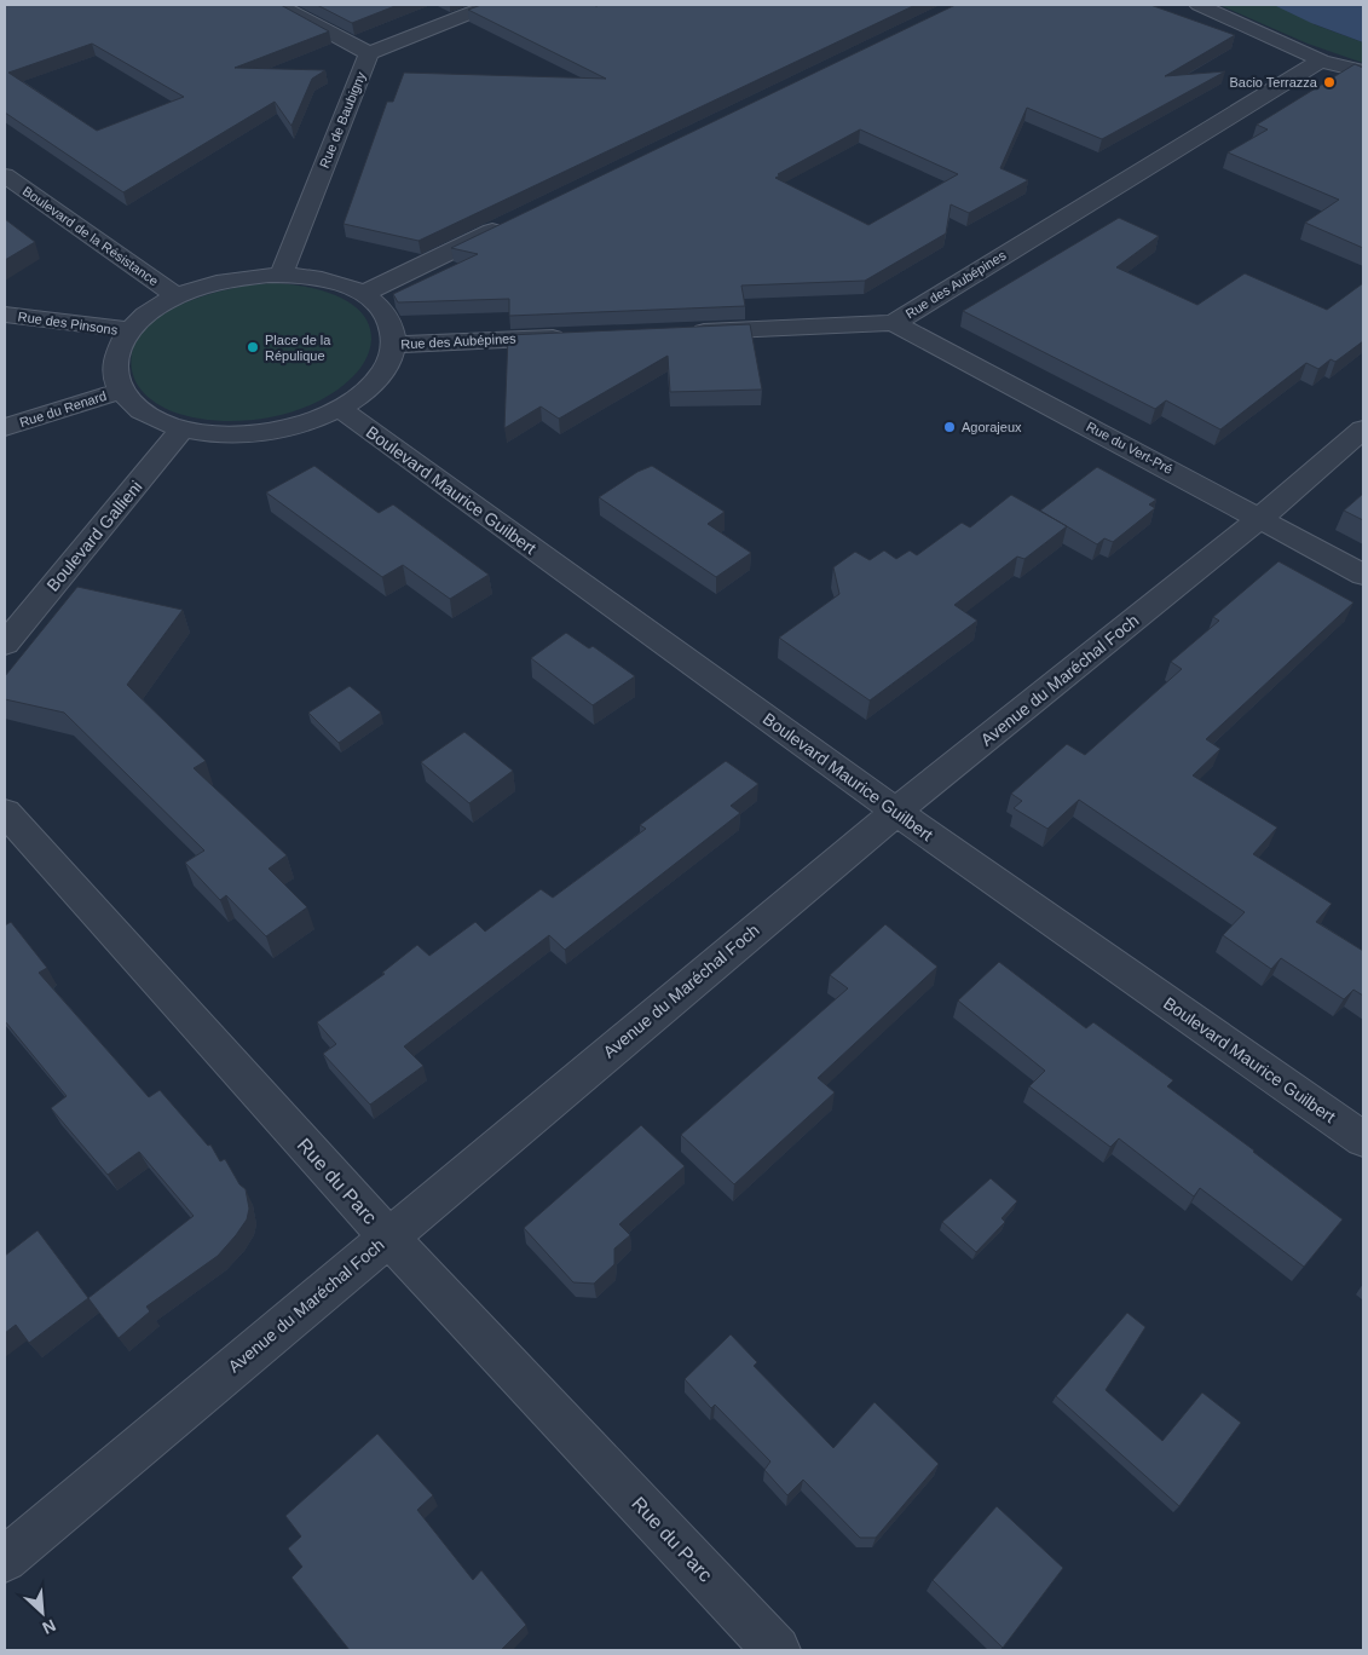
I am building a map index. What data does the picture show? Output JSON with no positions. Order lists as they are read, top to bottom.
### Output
{
  "streets": {
    "street": [
      "Rue de Baubigny",
      "Boulevard de la Résistance",
      "Rue des Aubépines",
      "Rue des Pinsons",
      "Rue du Renard",
      "Rue du Vert-Pré",
      "Boulevard Maurice Guilbert",
      "Boulevard Gallieni",
      "Avenue du Maréchal Foch",
      "Rue du Parc"
    ]
  },
  "crossings": [
    ["Rue des Aubépines", "Rue du Vert-Pré"],
    ["Rue du Vert-Pré", "Avenue du Maréchal Foch"],
    ["Boulevard Maurice Guilbert", "Avenue du Maréchal Foch"],
    ["Avenue du Maréchal Foch", "Rue du Parc"]
  ],
  "places": ["Bacio Terrazza", "Place de la Répulique", "Agorajeux"],
  "north": "bottom right"
}
